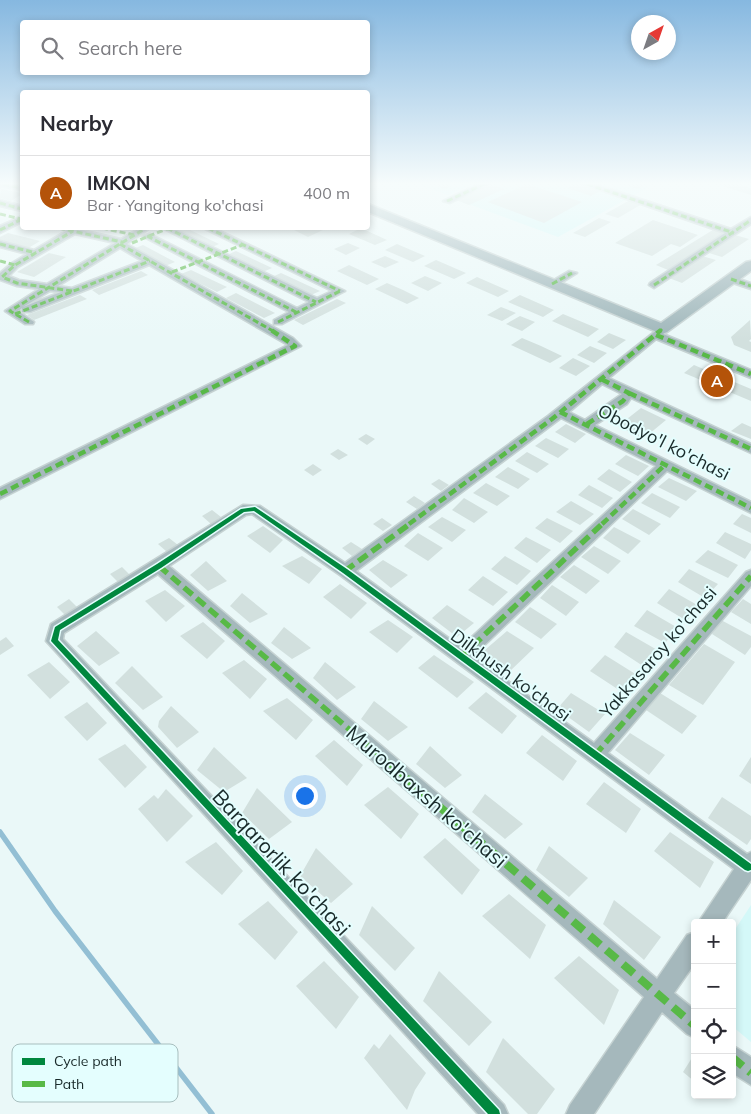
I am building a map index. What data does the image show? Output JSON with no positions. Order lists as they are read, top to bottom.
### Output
{
  "streets": {
    "street": [
      "Obodyo'l ko'chasi",
      "Yakkasaroy ko'chasi",
      "Dilkhush ko'chasi",
      "Murodbaxsh ko'chasi",
      "Barqarorlik ko'chasi"
    ]
  },
  "crossings": [
    ["Yakkasaroy ko'chasi", "Dilkhush ko'chasi"],
    ["Dilkhush ko'chasi", "Murodbaxsh ko'chasi"],
    ["Dilkhush ko'chasi", "Barqarorlik ko'chasi"],
    ["Murodbaxsh ko'chasi", "Barqarorlik ko'chasi"]
  ],
  "legend": ["Cycle path", "Path"],
  "north": "top right",
  "page": {
    "search": "Search here",
    "heading": "Nearby",
    "list": [
      {
        "mark": "A",
        "name": "IMKON",
        "note": "Bar · Yangitong ko'chasi",
        "value": "400 m"
      }
    ],
    "pins": "A",
    "map_buttons": ["+", "−"]
  }
}
